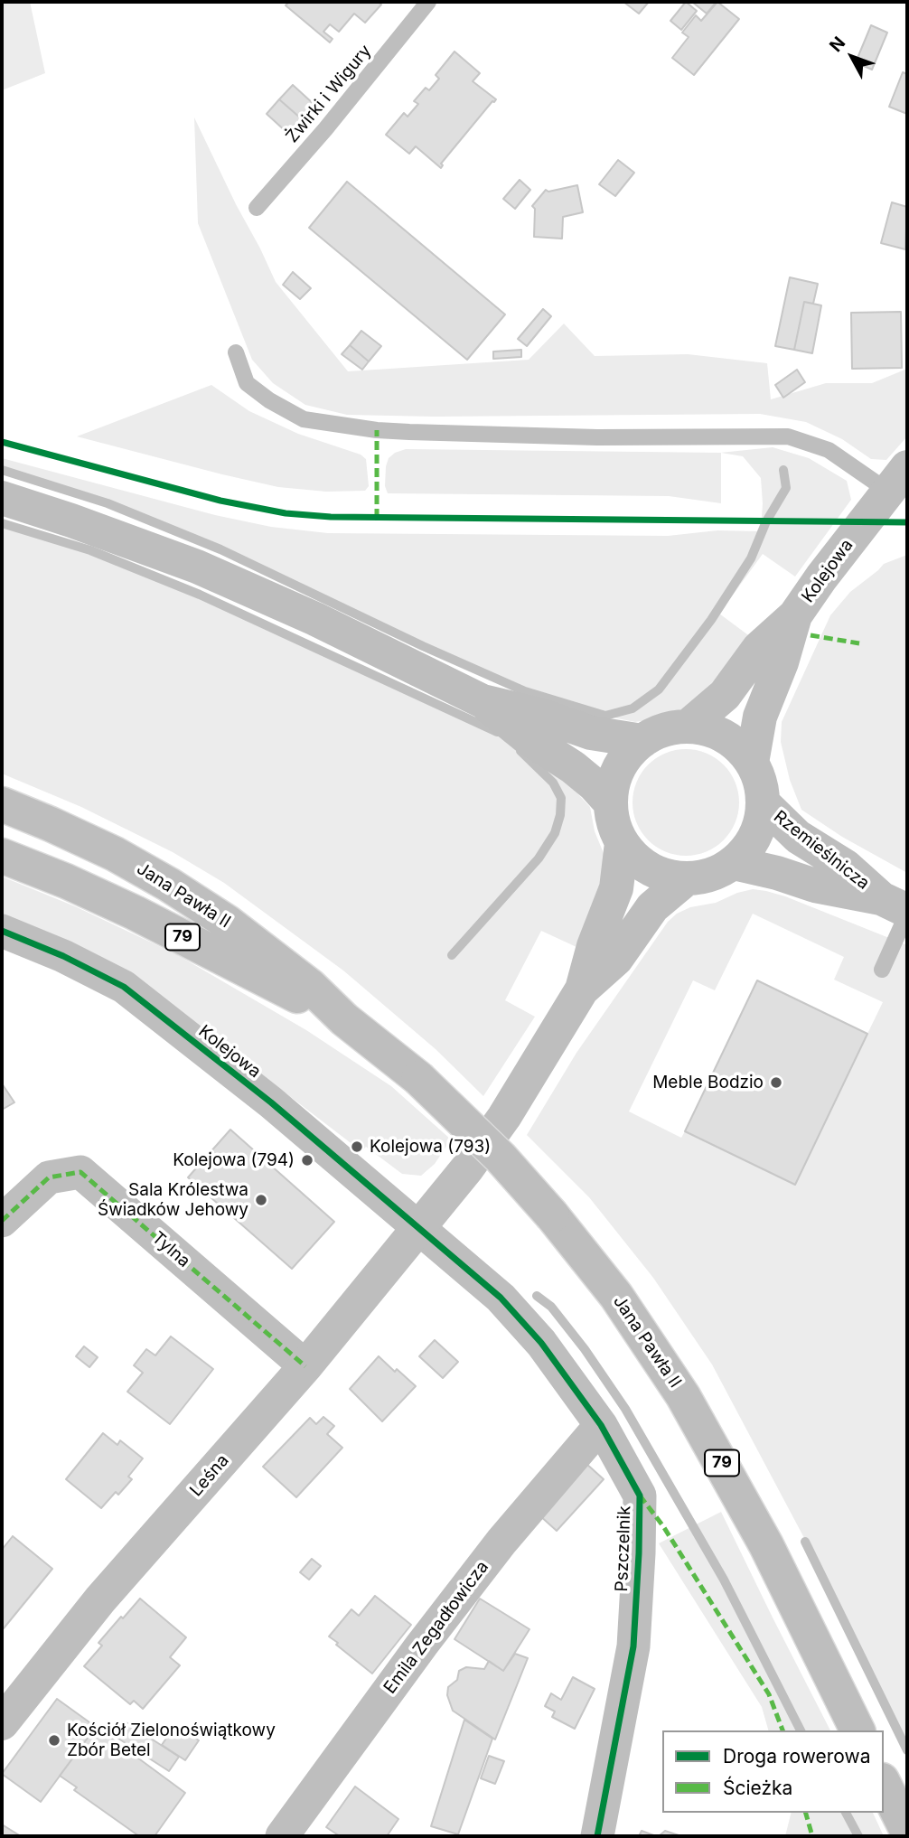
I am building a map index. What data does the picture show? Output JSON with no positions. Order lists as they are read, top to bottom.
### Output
{
  "streets": {
    "street": [
      "Kolejowa",
      "Rzemieślnicza",
      "Jana Pawła II",
      "79",
      "Tylna",
      "Leśna",
      "Pszczelnik",
      "Emila Zegadłowicza"
    ],
    "lane": ["Żwirki i Wigury"]
  },
  "crossings": [
    ["Kolejowa", "Rzemieślnicza"],
    ["Kolejowa", "Leśna"],
    ["Kolejowa", "Pszczelnik"],
    ["Tylna", "Leśna"],
    ["Leśna", "Pszczelnik"],
    ["Pszczelnik", "Emila Zegadłowicza"]
  ],
  "places": [
    "Meble Bodzio",
    "Kolejowa (793)",
    "Kolejowa (794)",
    "Sala Królestwa Świadków Jehowy",
    "Kościół Zielonoświątkowy Zbór Betel"
  ],
  "legend": ["Droga rowerowa", "Ścieżka"],
  "north": "top left"
}
